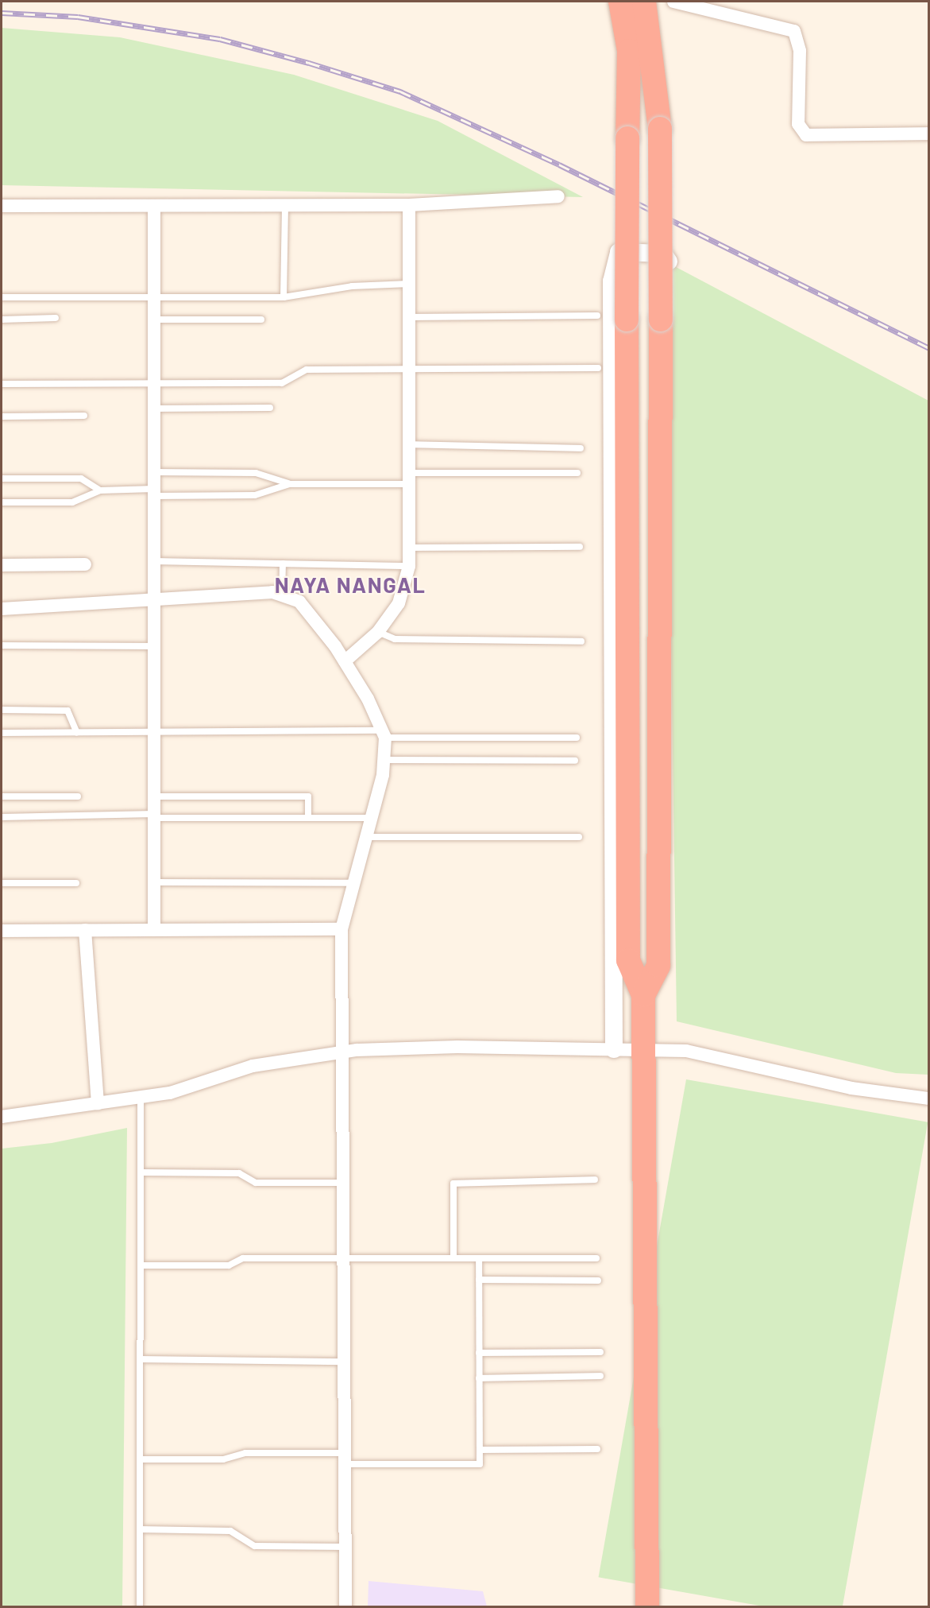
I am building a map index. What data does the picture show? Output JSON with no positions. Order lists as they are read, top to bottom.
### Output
{
  "districts": ["NAYA NANGAL"]
}
